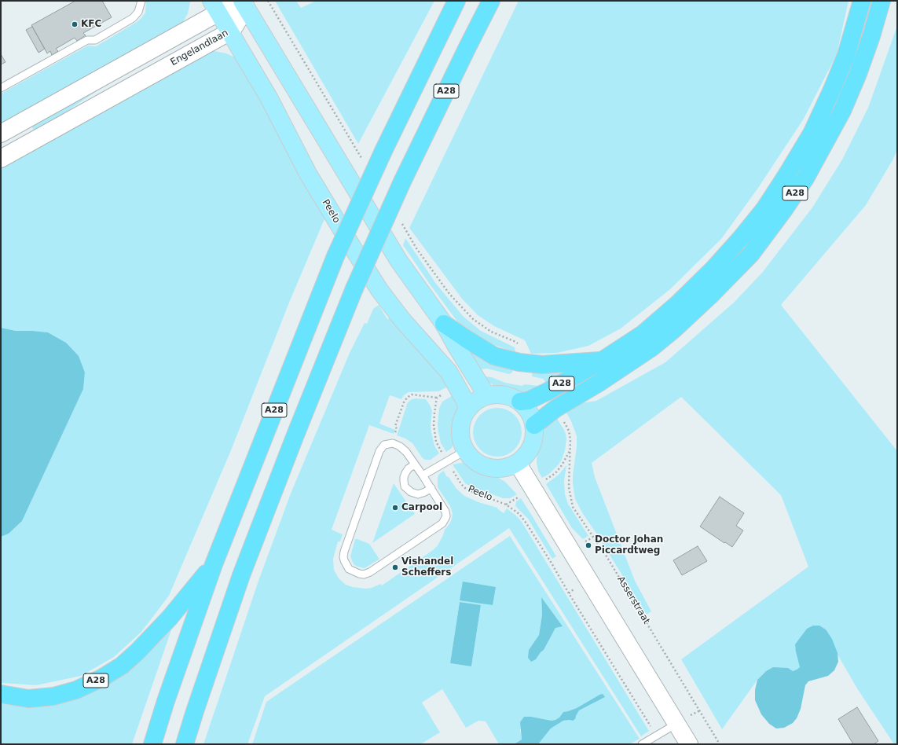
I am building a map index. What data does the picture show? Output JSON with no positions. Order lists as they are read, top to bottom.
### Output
{
  "streets": {
    "highway": ["A28"],
    "main road": ["Engelandlaan", "Peelo"],
    "path": ["Asserstraat"]
  },
  "crossings": [
    ["Engelandlaan", "Peelo"],
    ["A28", "Peelo"],
    ["A28", "Asserstraat"]
  ],
  "places": [
    "KFC",
    "Carpool",
    "Doctor Johan Piccardtweg",
    "Vishandel Scheffers"
  ]
}
